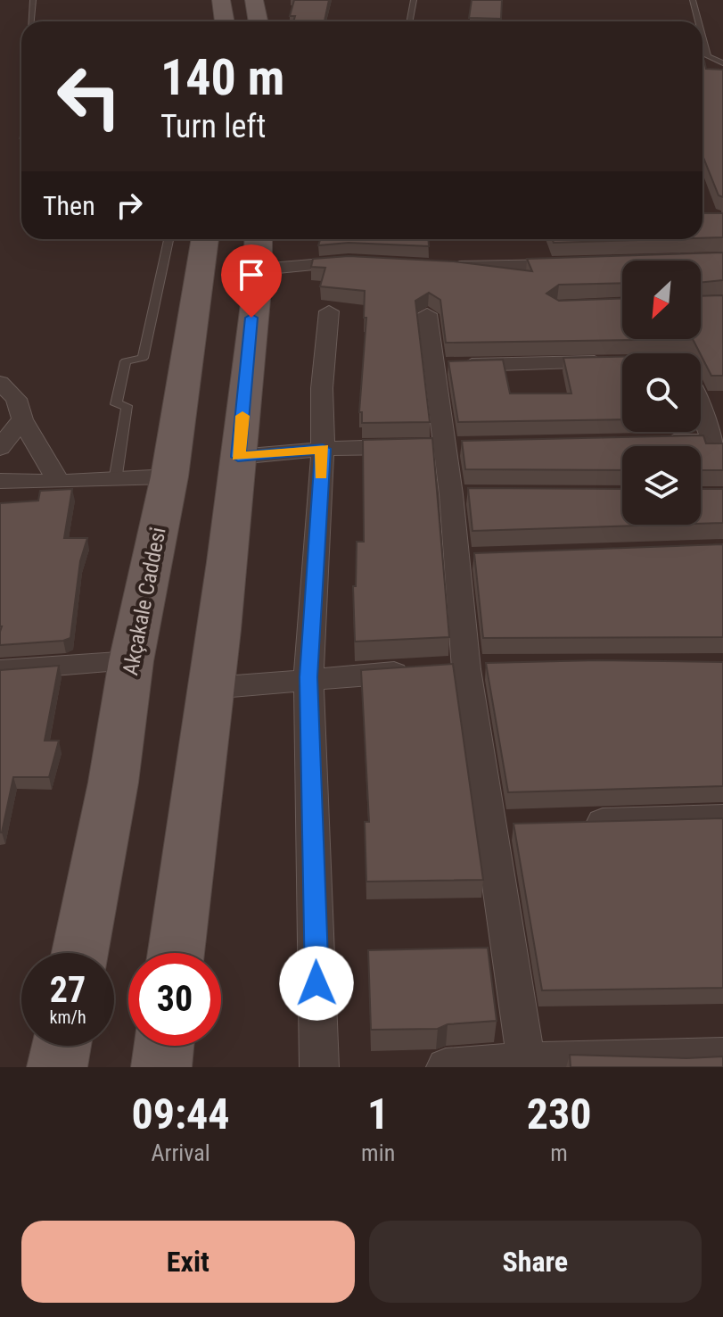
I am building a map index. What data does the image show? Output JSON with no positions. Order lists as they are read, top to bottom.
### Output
{
  "streets": {
    "main road": ["Akçakale Caddesi"]
  },
  "north": "bottom left",
  "page": {
    "turn": ["140 m", "Turn left"],
    "then": "Then",
    "speed": "27 km/h",
    "limit": "30",
    "eta": [
      "09:44",
      "Arrival",
      "1",
      "min",
      "230",
      "m"
    ],
    "buttons": ["Exit", "Share"]
  }
}
